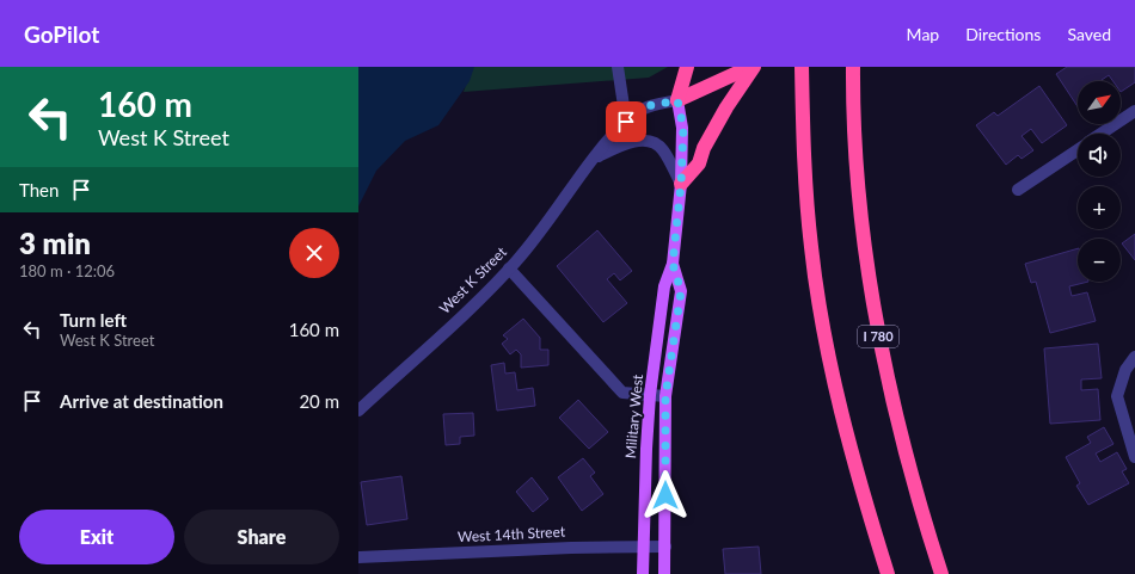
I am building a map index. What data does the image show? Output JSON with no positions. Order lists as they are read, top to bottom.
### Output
{
  "streets": {
    "highway": ["I 780"],
    "main road": ["Military West"],
    "street": ["West K Street", "West 14th Street"]
  },
  "crossings": [
    ["West K Street", "Military West"],
    ["Military West", "West 14th Street"]
  ],
  "north": "top right",
  "page": {
    "header": "GoPilot",
    "nav": ["Map", "Directions", "Saved"],
    "turn": ["160 m", "West K Street"],
    "map_buttons": ["+", "−"],
    "then": "Then",
    "heading": ["3 min", "180 m · 12:06"],
    "list": [
      {
        "name": "Turn left",
        "note": "West K Street",
        "value": "160 m"
      },
      {
        "name": "Arrive at destination",
        "value": "20 m"
      }
    ],
    "buttons": ["Exit", "Share"]
  }
}
